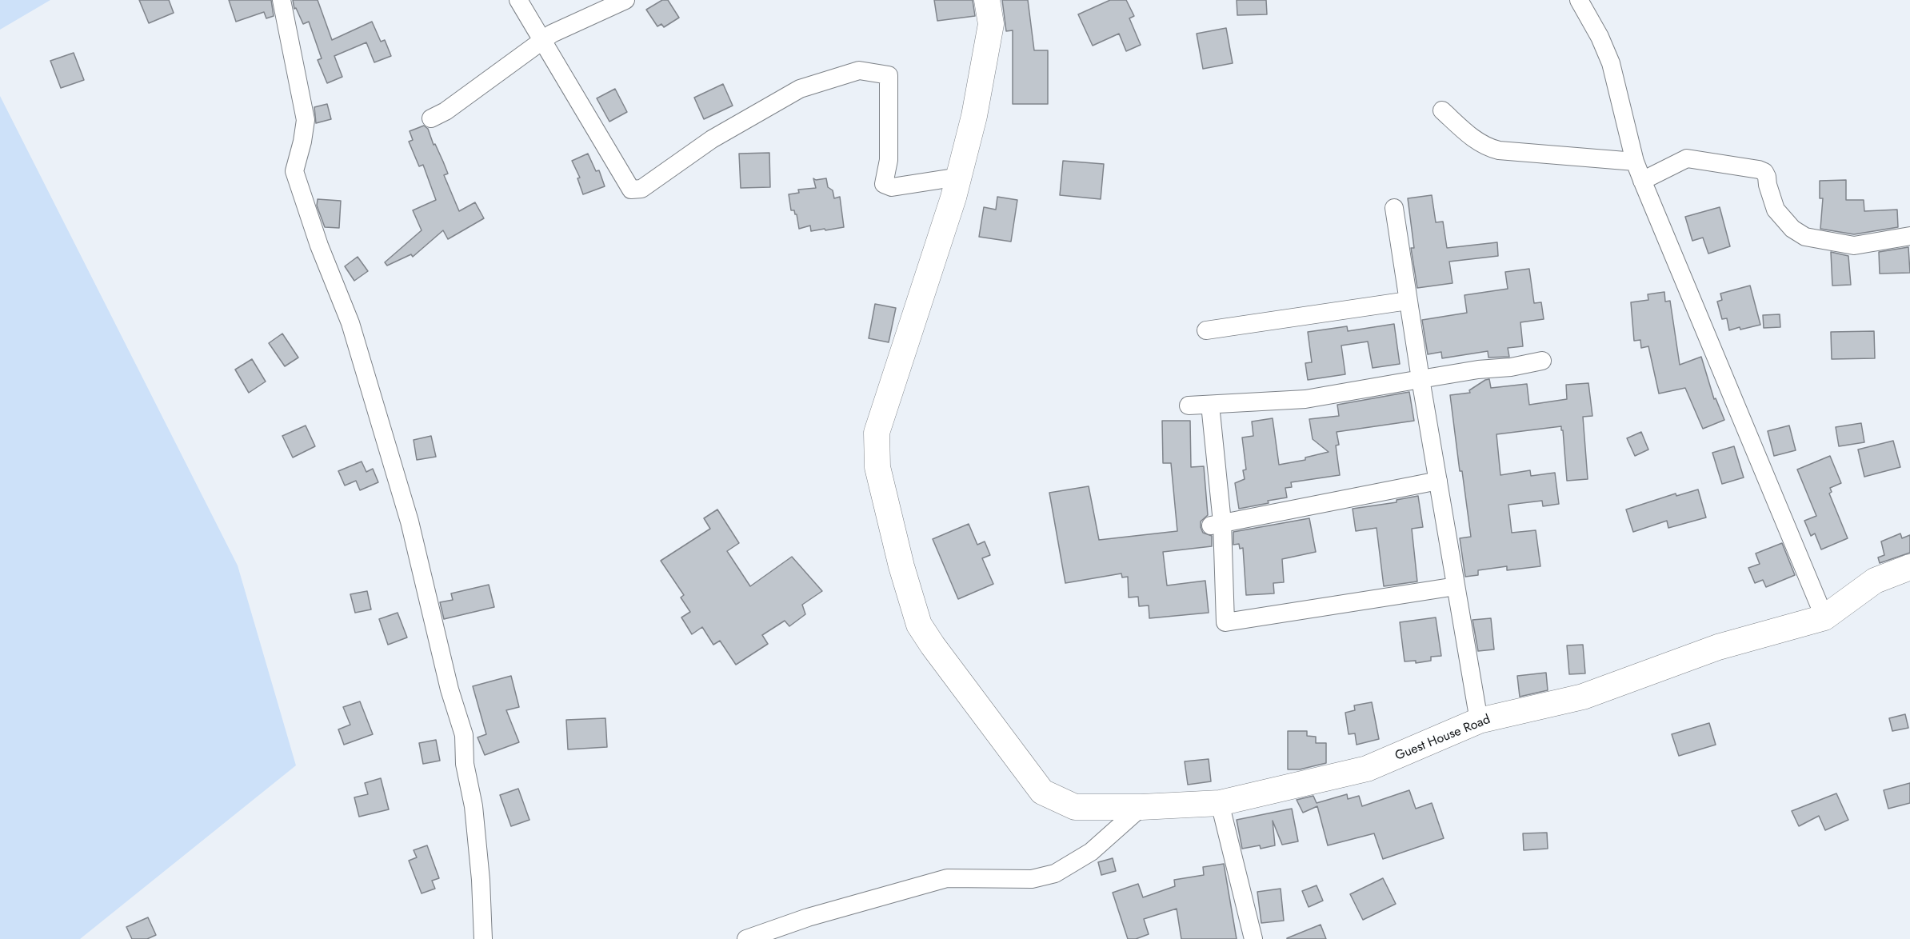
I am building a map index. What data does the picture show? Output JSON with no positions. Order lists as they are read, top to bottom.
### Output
{
  "streets": {
    "main road": ["Guest House Road"]
  }
}
